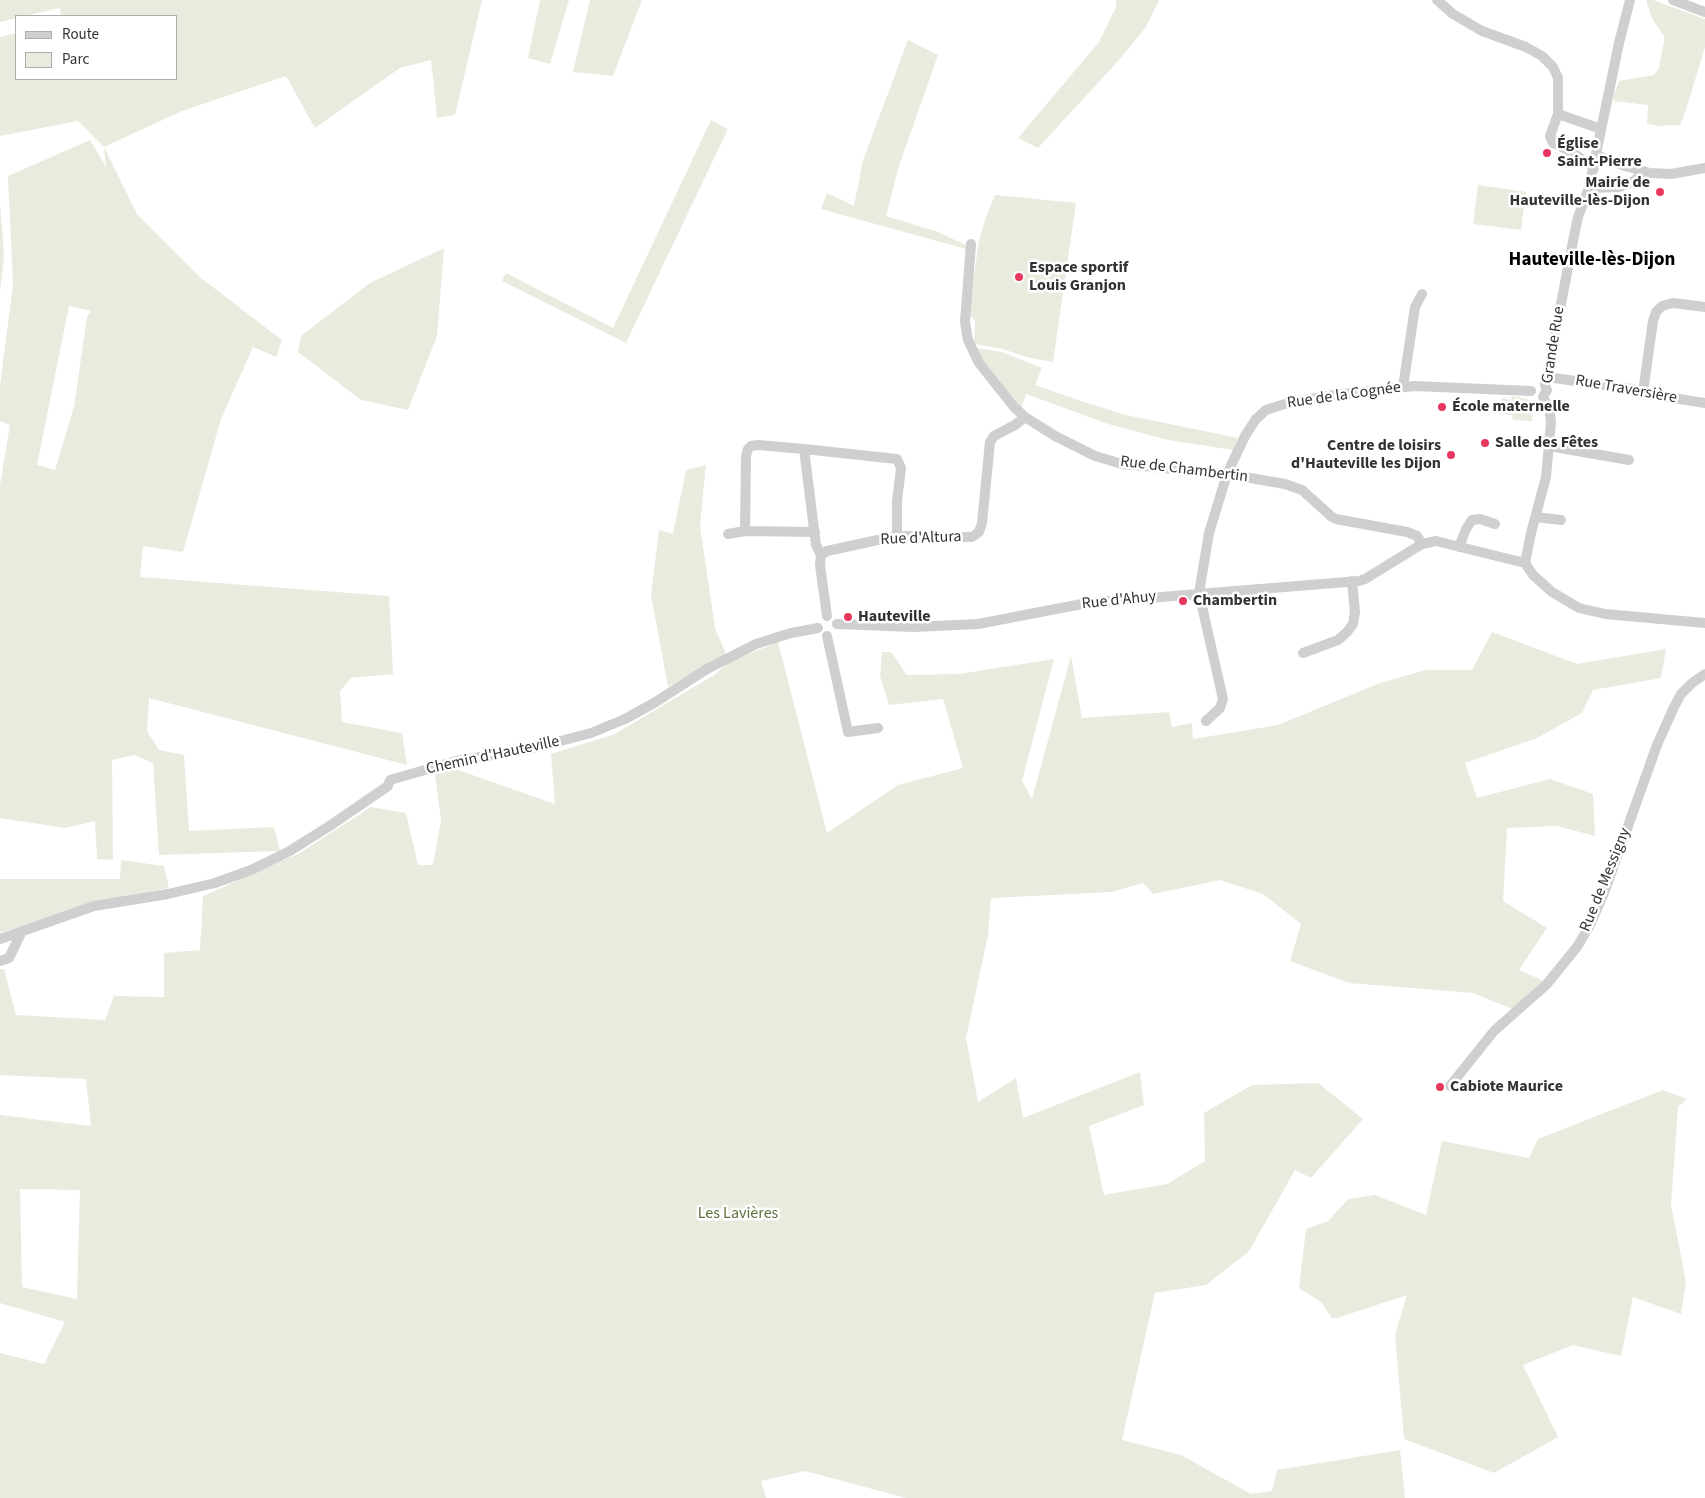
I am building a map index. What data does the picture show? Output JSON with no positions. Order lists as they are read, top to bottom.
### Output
{
  "streets": {
    "street": [
      "Grande Rue",
      "Rue Traversière",
      "Rue de la Cognée",
      "Rue de Chambertin",
      "Rue d'Altura",
      "Rue d'Ahuy",
      "Chemin d'Hauteville",
      "Rue de Messigny"
    ]
  },
  "crossings": [
    ["Grande Rue", "Rue Traversière"],
    ["Grande Rue", "Rue de la Cognée"],
    ["Rue Traversière", "Rue de la Cognée"],
    ["Rue de la Cognée", "Rue de Chambertin"],
    ["Rue de la Cognée", "Rue d'Ahuy"],
    ["Rue de Chambertin", "Rue d'Altura"],
    ["Rue de Chambertin", "Rue d'Ahuy"],
    ["Rue d'Ahuy", "Chemin d'Hauteville"]
  ],
  "districts": ["Hauteville-lès-Dijon"],
  "parks": ["Les Lavières"],
  "places": [
    "Église Saint-Pierre",
    "Mairie de Hauteville-lès-Dijon",
    "Espace sportif Louis Granjon",
    "École maternelle",
    "Salle des Fêtes",
    "Centre de loisirs d'Hauteville les Dijon",
    "Chambertin",
    "Hauteville",
    "Cabiote Maurice"
  ],
  "legend": ["Route", "Parc"]
}
